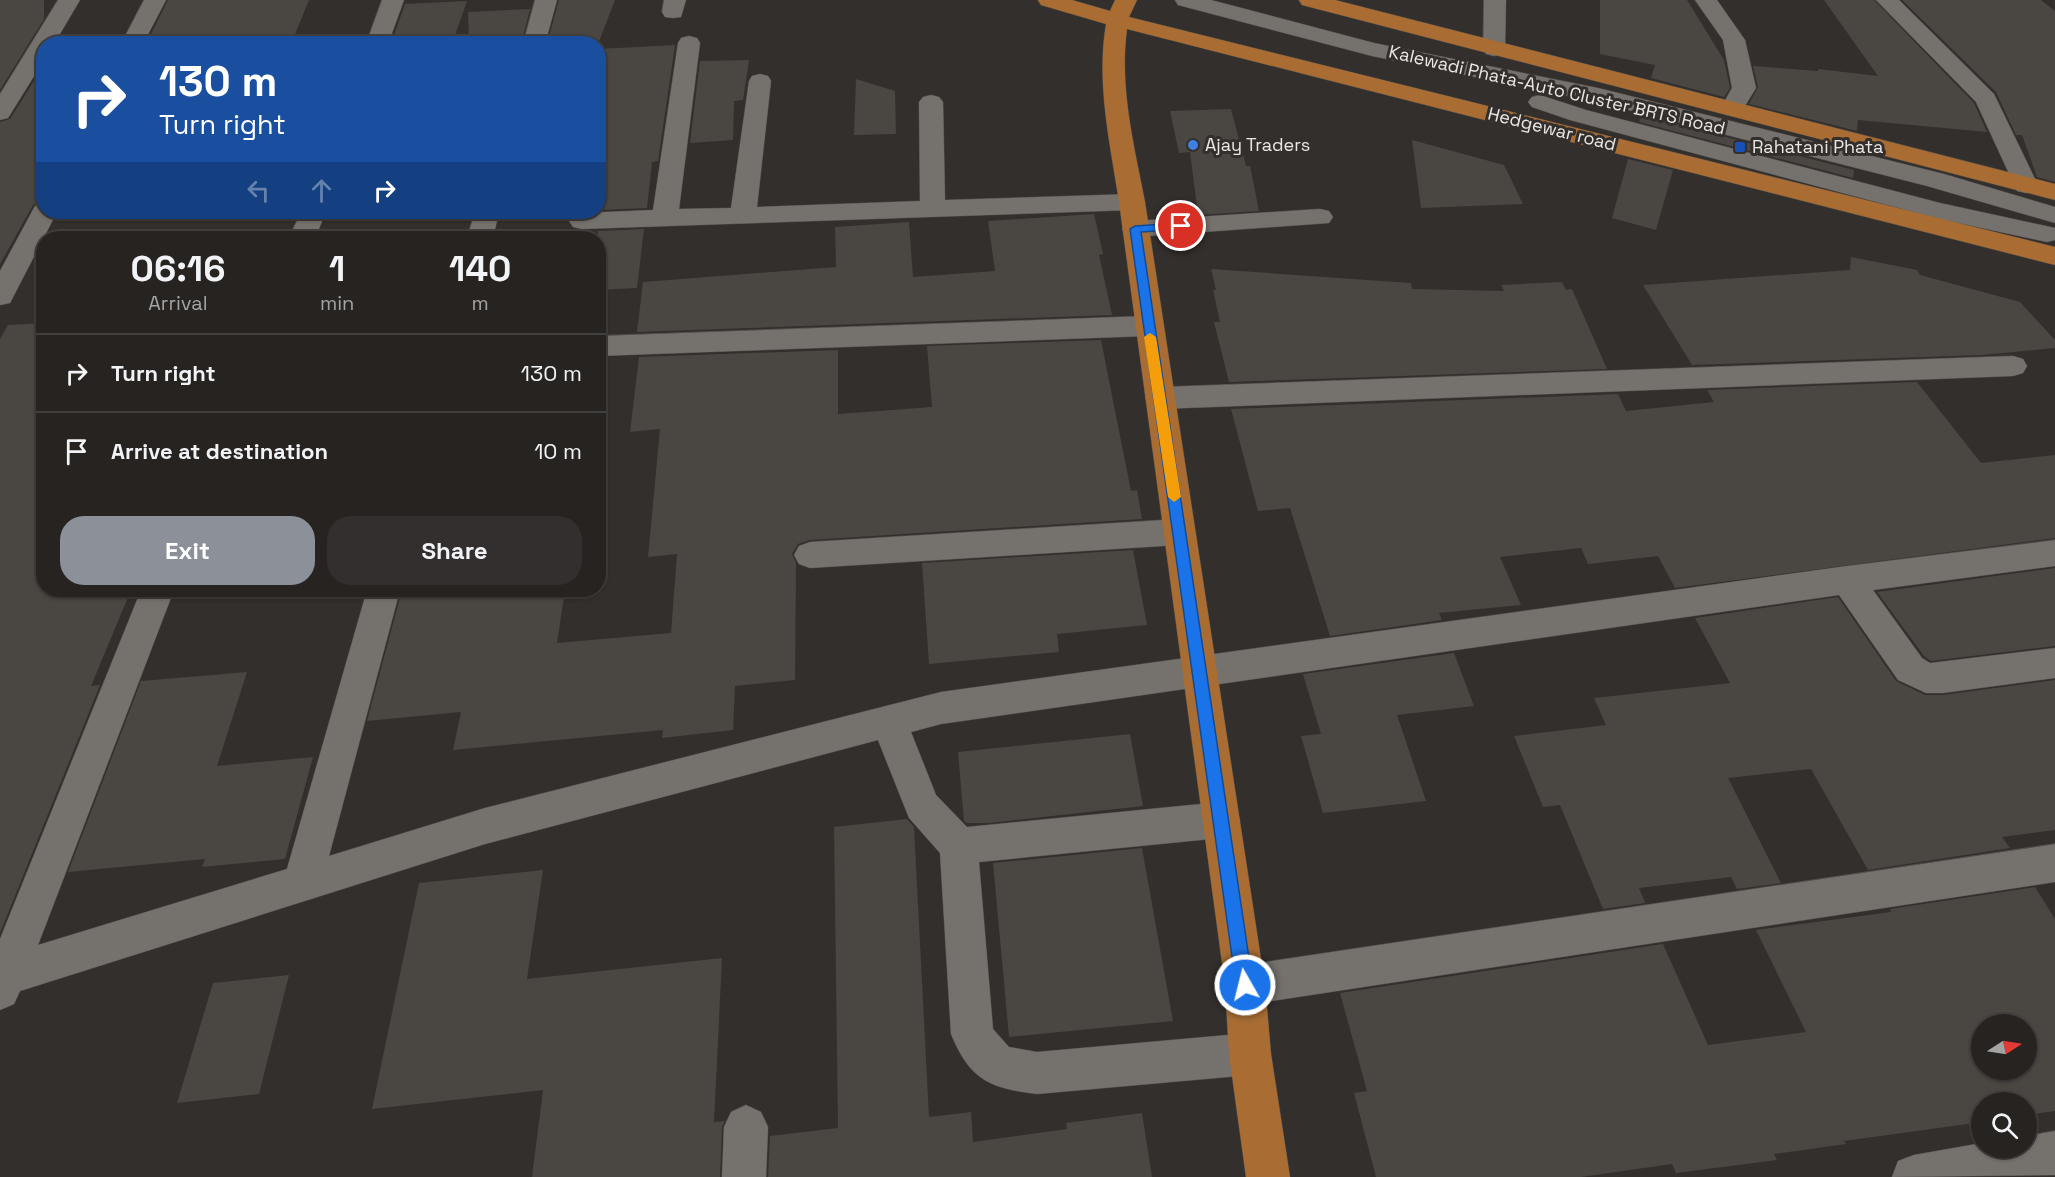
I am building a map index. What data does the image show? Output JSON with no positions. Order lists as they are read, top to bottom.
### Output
{
  "streets": {
    "main road": ["Hedgewar road"],
    "street": ["Kalewadi Phata-Auto Cluster BRTS Road"]
  },
  "places": {
    "other": ["Ajay Traders"],
    "transit": ["Rahatani Phata"]
  },
  "north": "right",
  "page": {
    "turn": ["130 m", "Turn right"],
    "eta": [
      "06:16",
      "Arrival",
      "1",
      "min",
      "140",
      "m"
    ],
    "list": [
      {
        "name": "Turn right",
        "value": "130 m"
      },
      {
        "name": "Arrive at destination",
        "value": "10 m"
      }
    ],
    "buttons": ["Exit", "Share"]
  }
}
